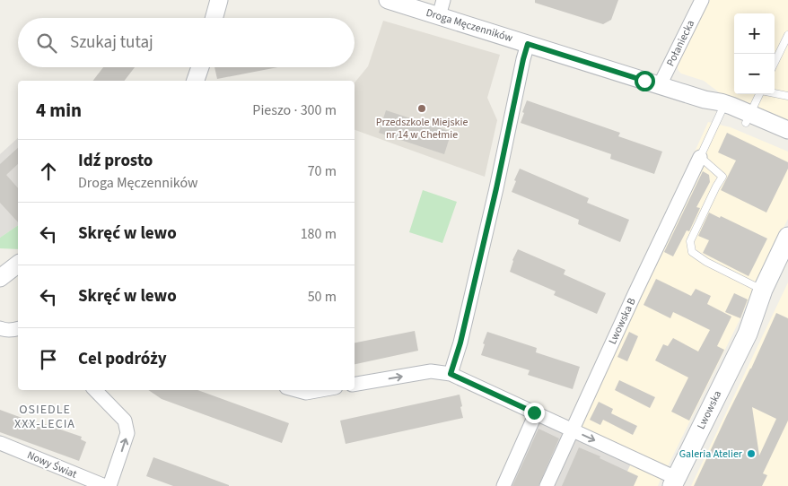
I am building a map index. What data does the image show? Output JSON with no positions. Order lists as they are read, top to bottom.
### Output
{
  "streets": {
    "main road": ["Lwowska"],
    "street": [
      "Droga Męczenników",
      "Połaniecka",
      "Lwowska B",
      "Nowy Świat"
    ]
  },
  "crossings": [
    ["Droga Męczenników", "Połaniecka"]
  ],
  "districts": ["OSIEDLE XXX-LECIA"],
  "places": ["Przedszkole Miejskie nr 14 w Chełmie", "Galeria Atelier"],
  "page": {
    "map_buttons": ["+", "−"],
    "search": "Szukaj tutaj",
    "heading": ["4 min", "Pieszo · 300 m"],
    "list": [
      ["Idź prosto", "Droga Męczenników", "70 m"],
      ["Skręć w lewo", "180 m"],
      ["Skręć w lewo", "50 m"],
      "Cel podróży"
    ]
  }
}
